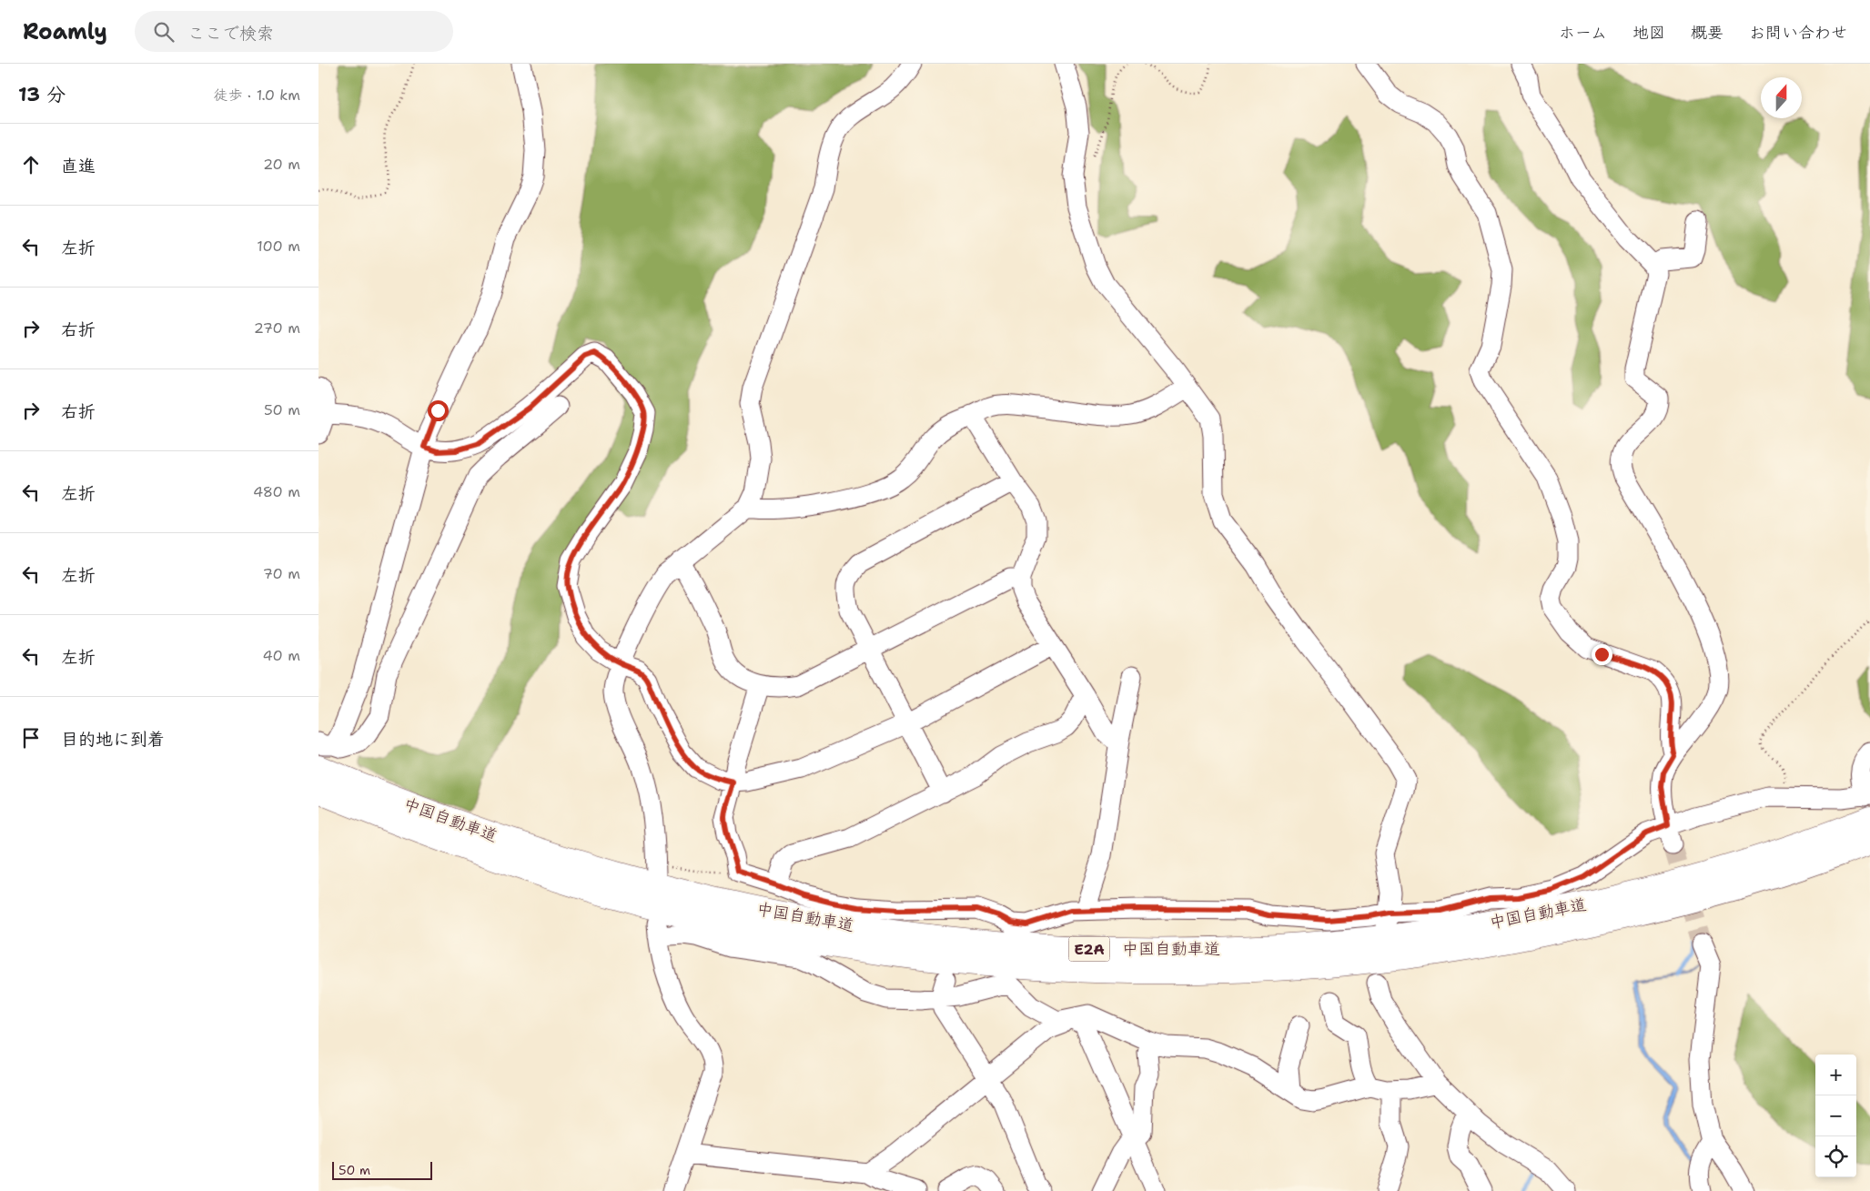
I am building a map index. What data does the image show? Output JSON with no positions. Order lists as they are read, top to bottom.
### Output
{
  "streets": {
    "highway": ["中国自動車道", "E2A"]
  },
  "scale_bar": "50 m",
  "north": "top",
  "page": {
    "header": "Roamly",
    "search": "ここで検索",
    "nav": [
      "ホーム",
      "地図",
      "概要",
      "お問い合わせ"
    ],
    "heading": ["13 分", "徒歩 · 1.0 km"],
    "list": [
      ["直進", "20 m"],
      ["左折", "100 m"],
      ["右折", "270 m"],
      ["右折", "50 m"],
      ["左折", "480 m"],
      ["左折", "70 m"],
      ["左折", "40 m"],
      "目的地に到着"
    ],
    "map_buttons": ["+", "−"],
    "scale": "50 m"
  }
}
